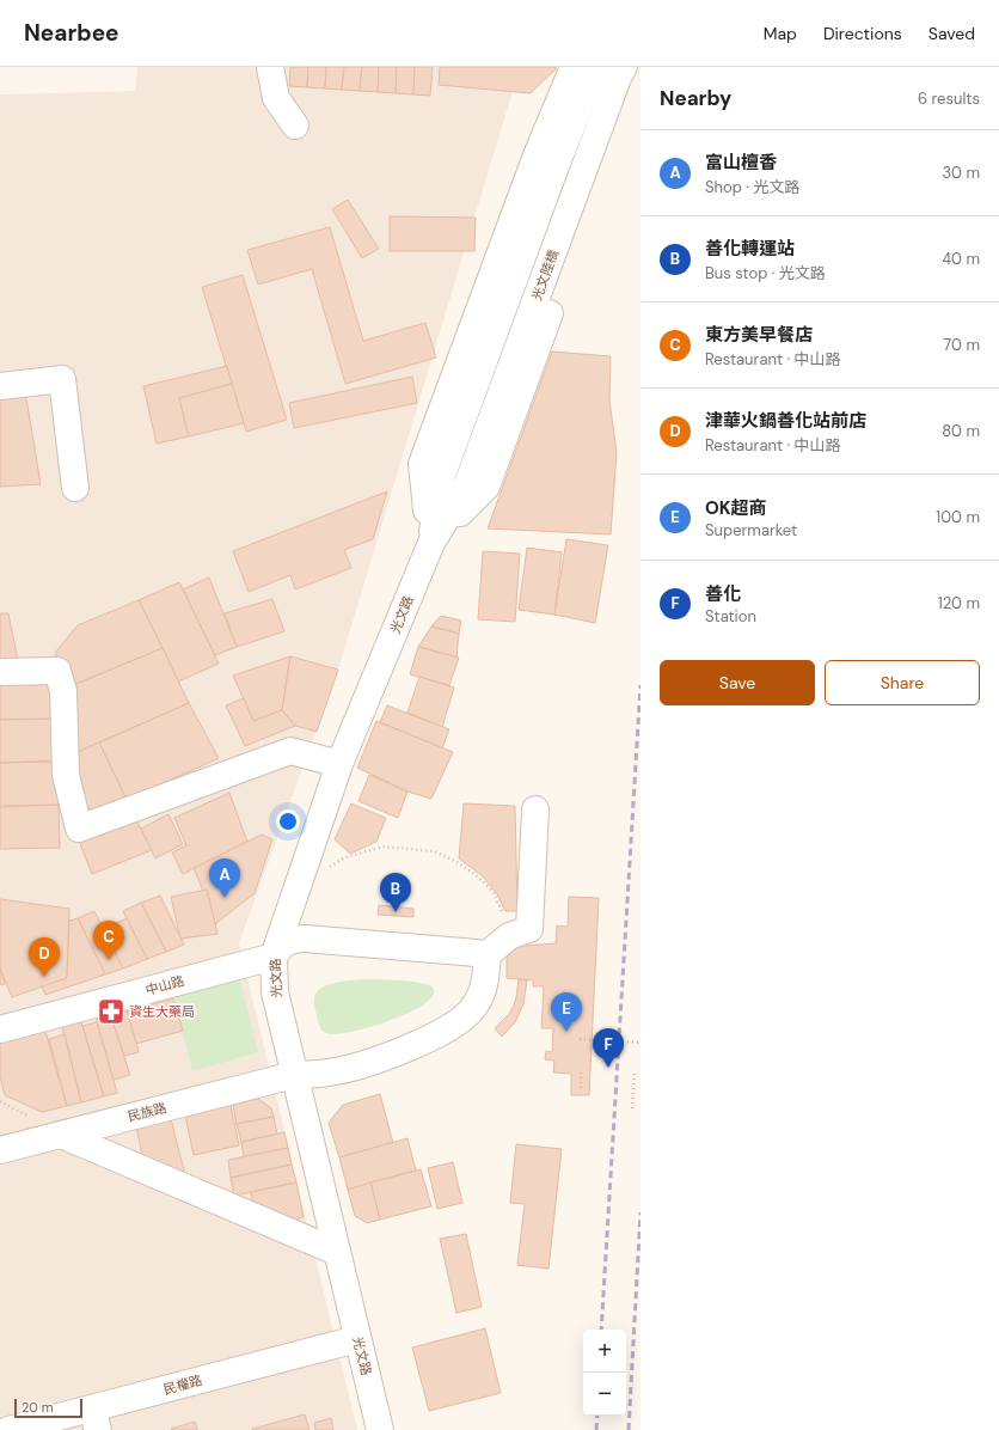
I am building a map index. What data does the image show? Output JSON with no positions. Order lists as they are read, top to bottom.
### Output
{
  "streets": {
    "street": [
      "光文陸橋",
      "光文路",
      "中山路",
      "民族路",
      "民權路"
    ]
  },
  "crossings": [
    ["光文陸橋", "光文路"],
    ["光文路", "中山路"],
    ["光文路", "民族路"],
    ["光文路", "民權路"]
  ],
  "places": {
    "pharmacy": ["資生大藥局"]
  },
  "scale_bar": "20 m",
  "page": {
    "header": "Nearbee",
    "nav": ["Map", "Directions", "Saved"],
    "heading": ["Nearby", "6 results"],
    "list": [
      {
        "mark": "A",
        "name": "富山檀香",
        "note": "Shop · 光文路",
        "value": "30 m"
      },
      {
        "mark": "B",
        "name": "善化轉運站",
        "note": "Bus stop · 光文路",
        "value": "40 m"
      },
      {
        "mark": "C",
        "name": "東方美早餐店",
        "note": "Restaurant · 中山路",
        "value": "70 m"
      },
      {
        "mark": "D",
        "name": "津華火鍋善化站前店",
        "note": "Restaurant · 中山路",
        "value": "80 m"
      },
      {
        "mark": "E",
        "name": "OK超商",
        "note": "Supermarket",
        "value": "100 m"
      },
      {
        "mark": "F",
        "name": "善化",
        "note": "Station",
        "value": "120 m"
      }
    ],
    "buttons": ["Save", "Share"],
    "pins": [
      "A",
      "B",
      "C",
      "D",
      "E",
      "F"
    ],
    "map_buttons": ["+", "−"],
    "scale": "20 m"
  }
}
